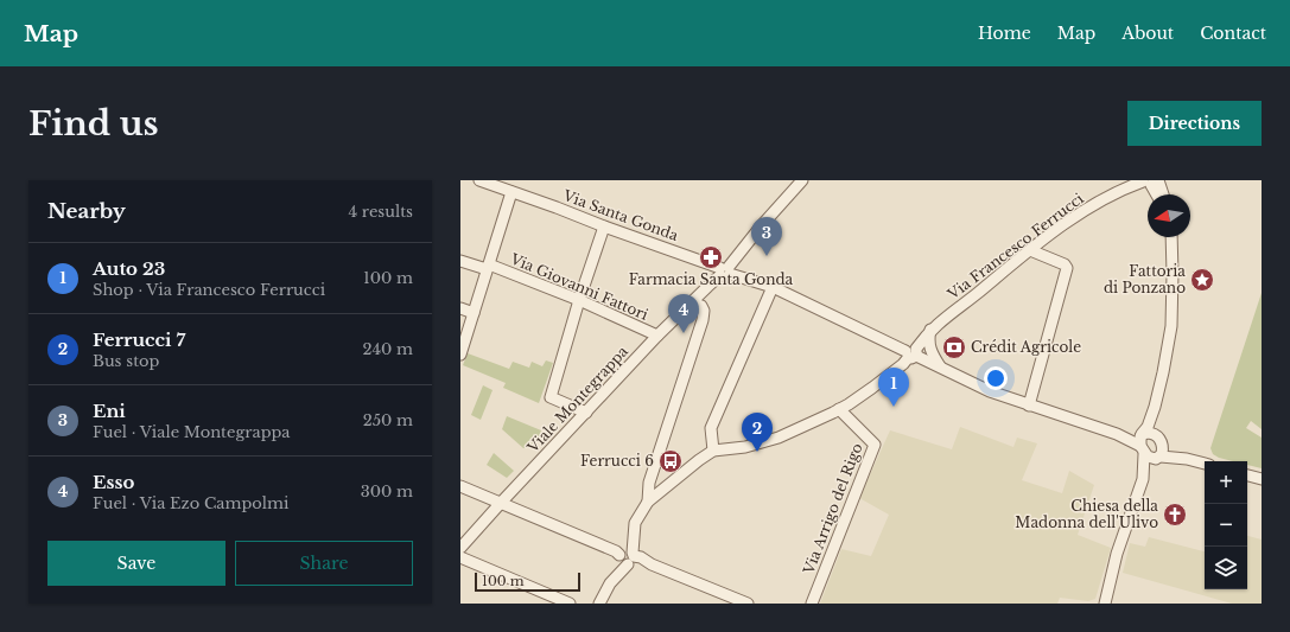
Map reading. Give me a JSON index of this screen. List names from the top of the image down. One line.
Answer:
{"streets":{"street":["Via Santa Gonda","Via Francesco Ferrucci","Via Giovanni Fattori","Viale Montegrappa","Via Arrigo del Rigo"]},"crossings":[["Via Santa Gonda","Via Francesco Ferrucci"],["Via Santa Gonda","Viale Montegrappa"],["Via Francesco Ferrucci","Via Arrigo del Rigo"],["Via Giovanni Fattori","Viale Montegrappa"]],"places":{"pharmacy":["Farmacia Santa Gonda"],"place":["Fattoria di Ponzano"],"bank":["Crédit Agricole"],"bus stop":["Ferrucci 6"],"church":["Chiesa della Madonna dell'Ulivo"]},"scale_bar":"100 m","north":"left","page":{"header":"Map","nav":["Home","Map","About","Contact"],"buttons":["Directions",["Save","Share"]],"title":"Find us","heading":["Nearby","4 results"],"pins":["3","4","1","2"],"list":[{"mark":"1","name":"Auto 23","note":"Shop · Via Francesco Ferrucci","value":"100 m"},{"mark":"2","name":"Ferrucci 7","note":"Bus stop","value":"240 m"},{"mark":"3","name":"Eni","note":"Fuel · Viale Montegrappa","value":"250 m"},{"mark":"4","name":"Esso","note":"Fuel · Via Ezo Campolmi","value":"300 m"}],"map_buttons":["+","−"],"scale":"100 m"}}
